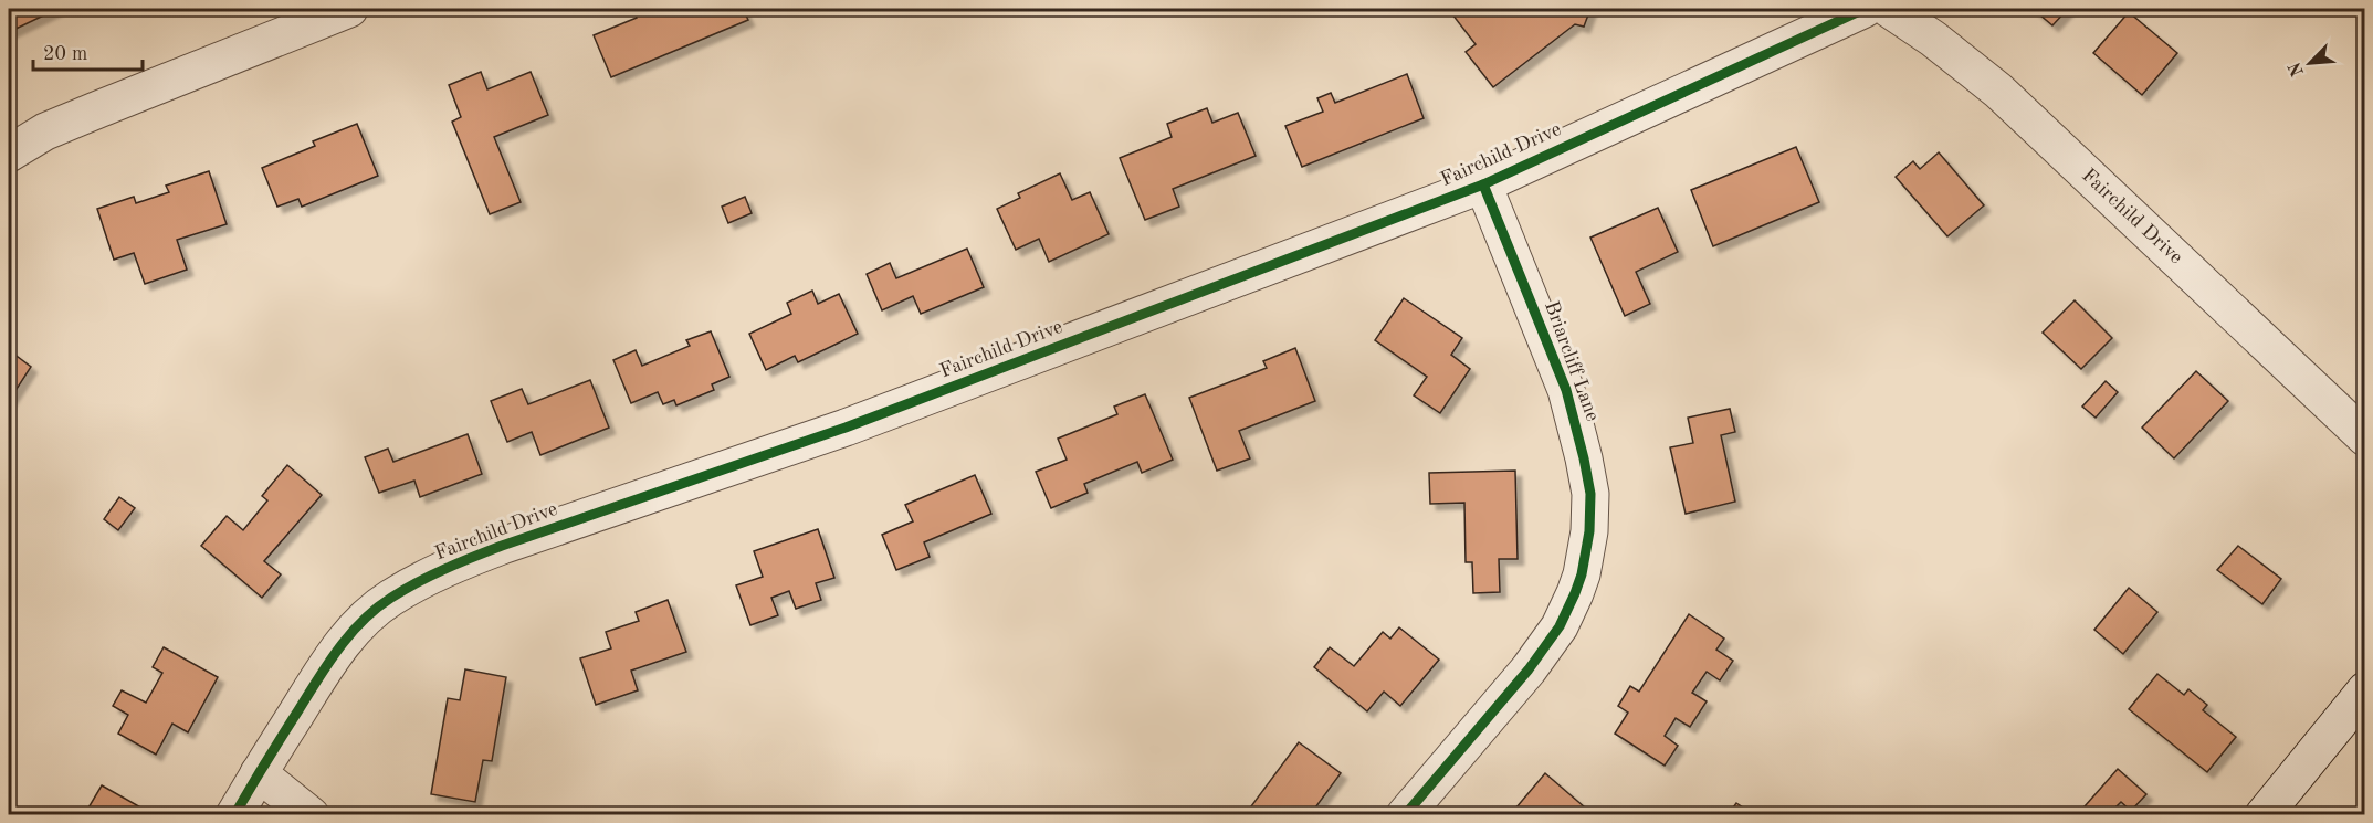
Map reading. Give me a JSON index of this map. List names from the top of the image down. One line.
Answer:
{"streets":{"street":["Fairchild Drive","Briarcliff Lane"]},"crossings":[["Fairchild Drive","Briarcliff Lane"]],"scale_bar":"20 m","north":"bottom left"}
